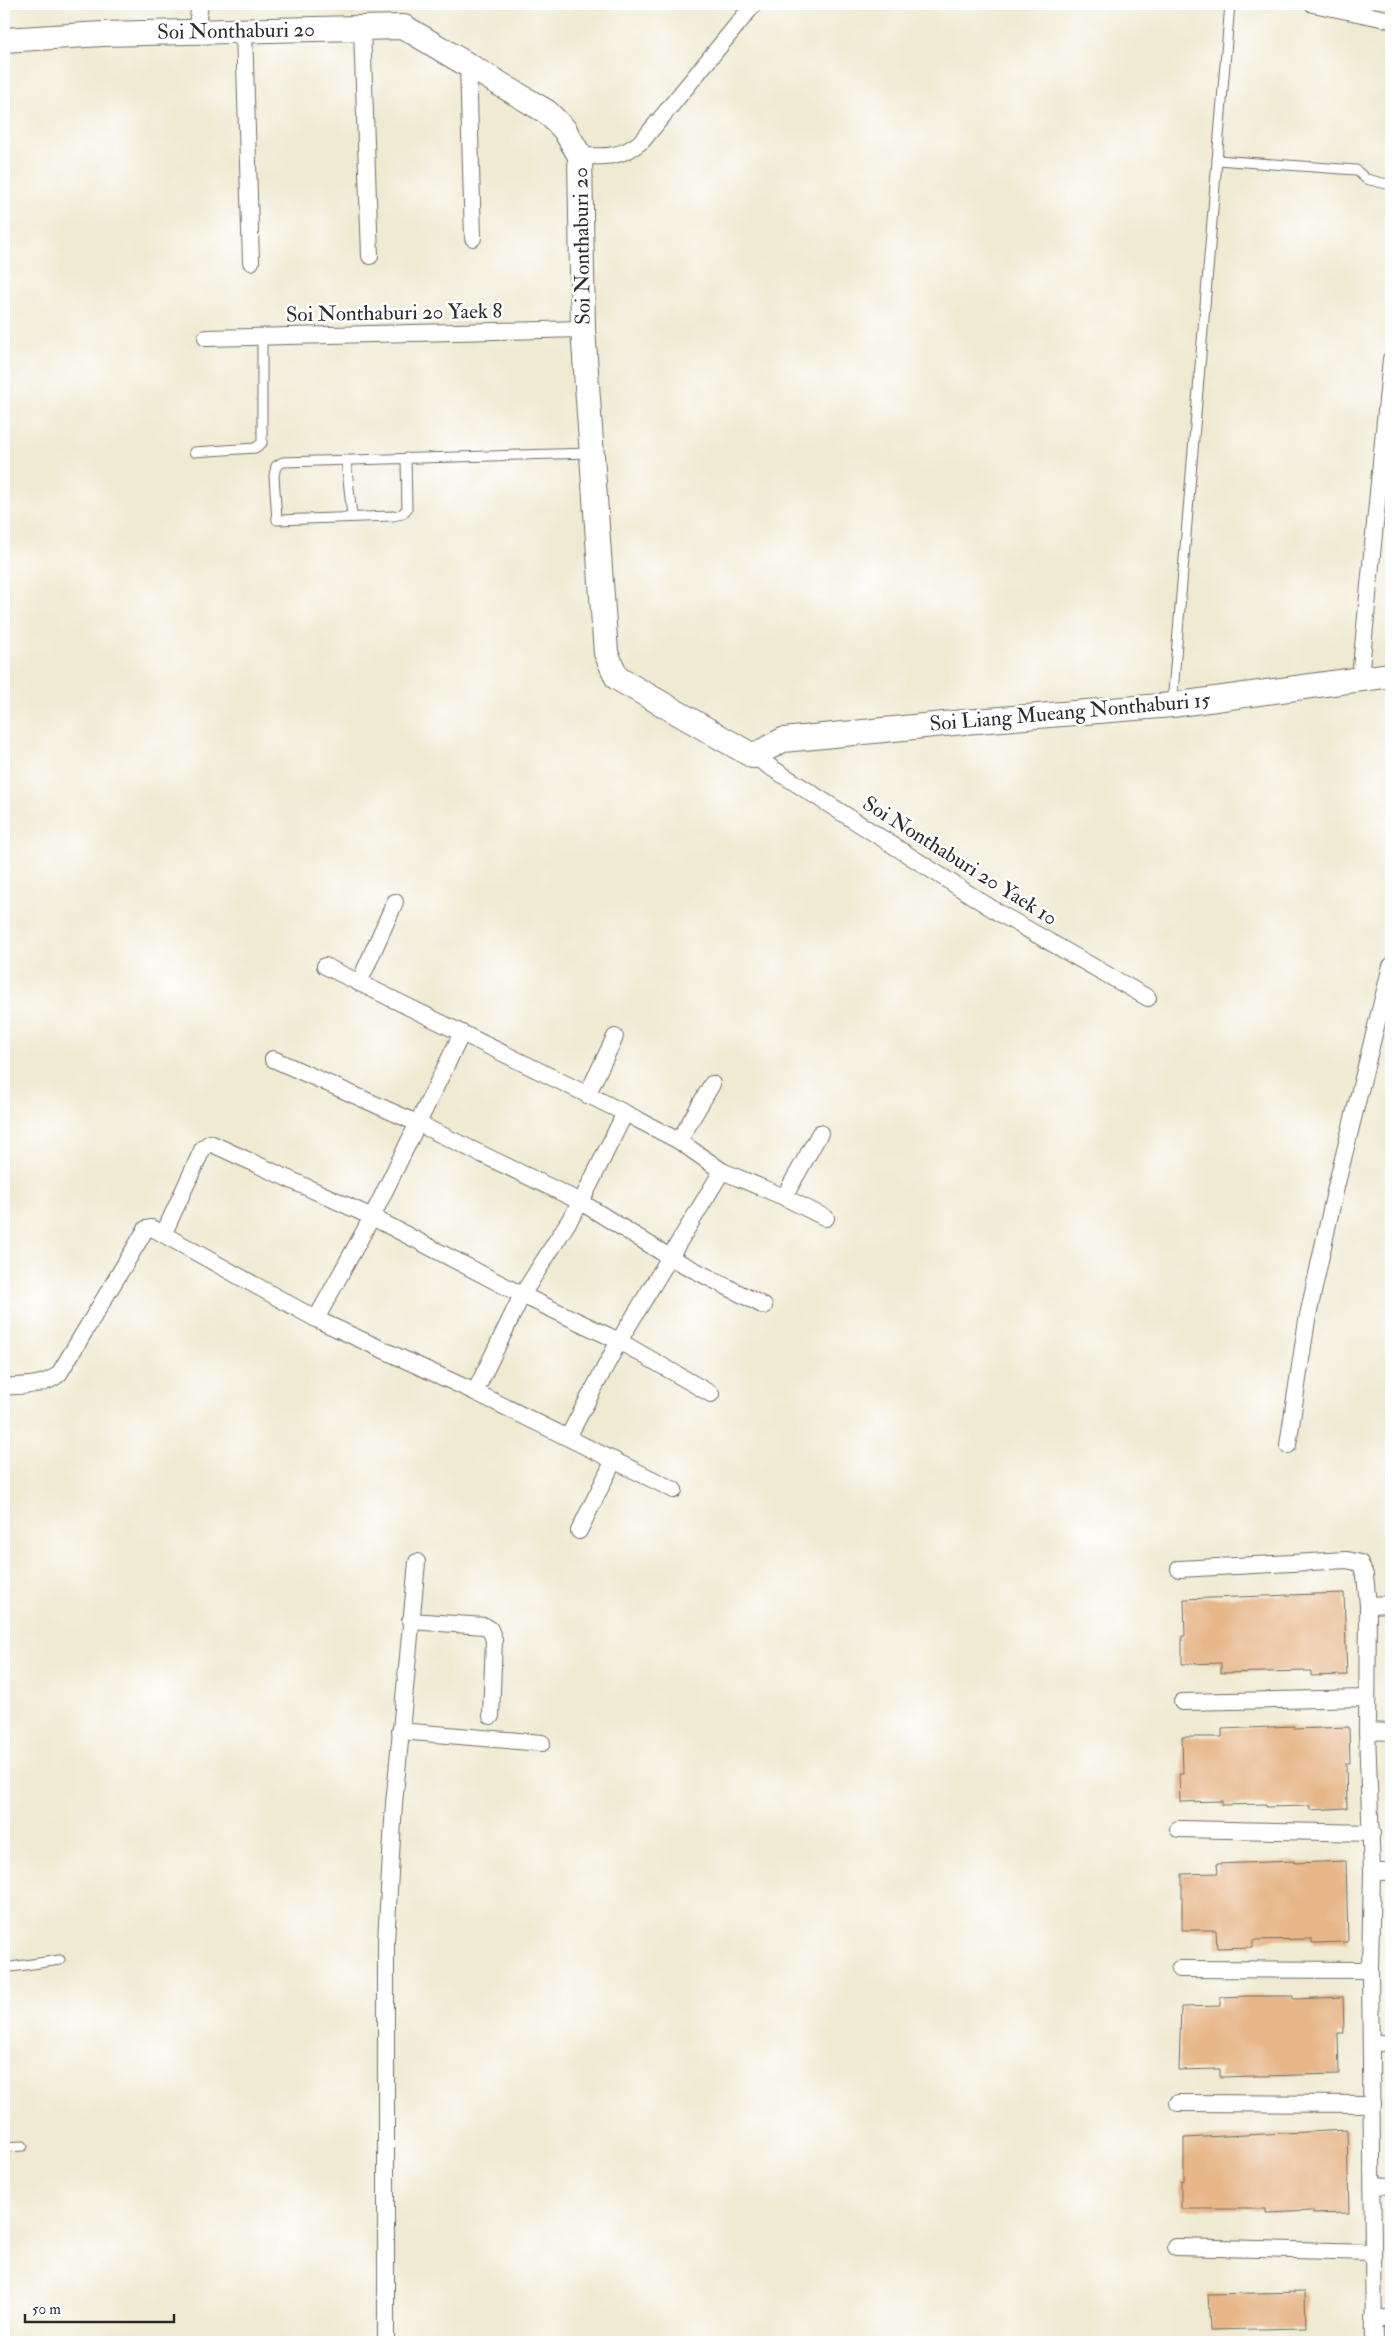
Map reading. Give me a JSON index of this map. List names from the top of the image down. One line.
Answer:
{"streets":{"street":["Soi Nonthaburi 20","Soi Nonthaburi 20 Yaek 8","Soi Liang Mueang Nonthaburi 15","Soi Nonthaburi 20 Yaek 10"]},"crossings":[["Soi Nonthaburi 20","Soi Nonthaburi 20 Yaek 8"],["Soi Nonthaburi 20","Soi Liang Mueang Nonthaburi 15"],["Soi Nonthaburi 20","Soi Nonthaburi 20 Yaek 10"],["Soi Liang Mueang Nonthaburi 15","Soi Nonthaburi 20 Yaek 10"]],"scale_bar":"50 m"}
